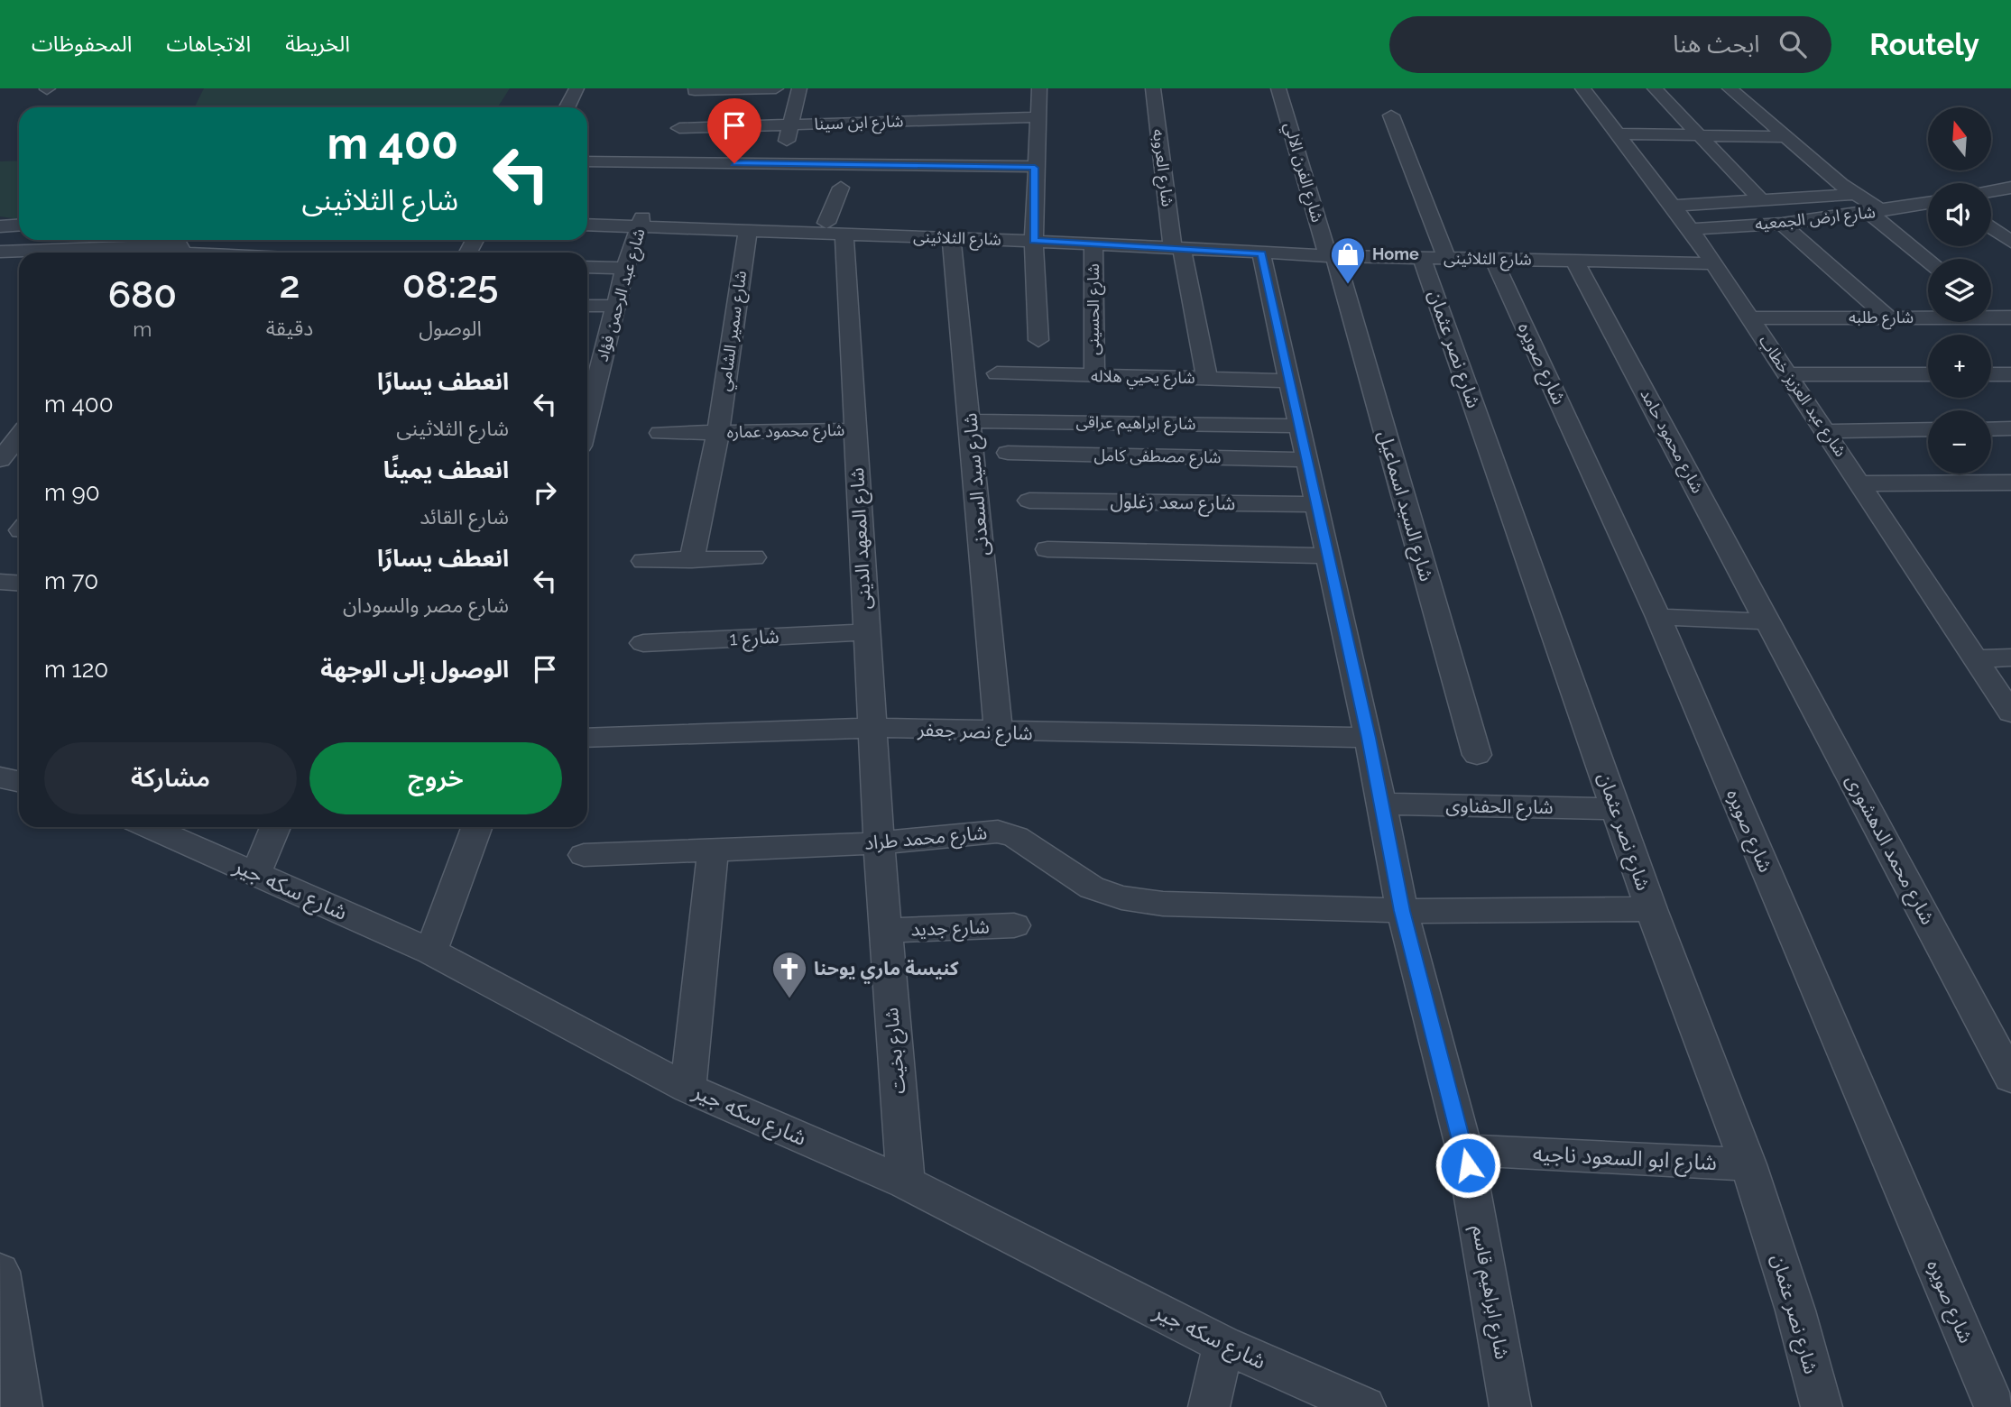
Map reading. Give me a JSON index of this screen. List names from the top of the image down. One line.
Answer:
{"streets":{"street":["شارع ابن سينا","شارع العروبه","شارع الفرن الالي","شارع ارض الجمعيه","شارع الثلاثينى","شارع عبد الرحمن فؤاد","شارع الحسينى","شارع طلبه","شارع سمير الشامي","شارع نصر عثمان","شارع صويره","شارع يحيي هلاله","شارع عبد العزيز خطاب","شارع ابراهيم عراقى","شارع محمود عماره","شارع محمود حامد","شارع مصطفى كامل","شارع سيد السعدنى","شارع سعد زغلول","شارع السيد اسماعيل","شارع المعهد الدينى","شارع 1","شارع نصر جعفر","شارع الحفناوى","شارع محمد طراد","شارع محمد الدهشورى","شارع سكه جير","شارع جديد","شارع بخيت","شارع ابو السعود ناجيه","شارع ابراهيم قاسم"]},"crossings":[["شارع العروبه","شارع الثلاثينى"],["شارع العروبه","شارع يحيي هلاله"],["شارع الفرن الالي","شارع الثلاثينى"],["شارع الفرن الالي","شارع السيد اسماعيل"],["شارع ارض الجمعيه","شارع عبد العزيز خطاب"],["شارع الثلاثينى","شارع عبد الرحمن فؤاد"],["شارع الثلاثينى","شارع الحسينى"],["شارع الثلاثينى","شارع سمير الشامي"],["شارع الثلاثينى","شارع نصر عثمان"],["شارع الثلاثينى","شارع صويره"],["شارع الثلاثينى","شارع عبد العزيز خطاب"],["شارع الثلاثينى","شارع محمود حامد"],["شارع الثلاثينى","شارع سيد السعدنى"],["شارع الثلاثينى","شارع السيد اسماعيل"],["شارع الثلاثينى","شارع المعهد الدينى"],["شارع الثلاثينى","شارع ابراهيم قاسم"],["شارع الحسينى","شارع يحيي هلاله"],["شارع طلبه","شارع عبد العزيز خطاب"],["شارع سمير الشامي","شارع محمود عماره"],["شارع نصر عثمان","شارع الحفناوى"],["شارع نصر عثمان","شارع محمد طراد"],["شارع نصر عثمان","شارع ابو السعود ناجيه"],["شارع يحيي هلاله","شارع ابراهيم قاسم"],["شارع ابراهيم عراقى","شارع سيد السعدنى"],["شارع ابراهيم عراقى","شارع ابراهيم قاسم"],["شارع محمود عماره","شارع المعهد الدينى"],["شارع محمود حامد","شارع محمد الدهشورى"],["شارع مصطفى كامل","شارع ابراهيم قاسم"],["شارع سيد السعدنى","شارع نصر جعفر"],["شارع سعد زغلول","شارع ابراهيم قاسم"],["شارع المعهد الدينى","شارع 1"],["شارع المعهد الدينى","شارع نصر جعفر"],["شارع المعهد الدينى","شارع محمد طراد"],["شارع المعهد الدينى","شارع بخيت"],["شارع نصر جعفر","شارع ابراهيم قاسم"],["شارع الحفناوى","شارع ابراهيم قاسم"],["شارع محمد طراد","شارع بخيت"],["شارع محمد طراد","شارع ابراهيم قاسم"],["شارع سكه جير","شارع بخيت"],["شارع جديد","شارع بخيت"],["شارع ابو السعود ناجيه","شارع ابراهيم قاسم"]],"places":{"shop":["Home"],"church":["كنيسة ماري يوحنا"]},"north":"top","page":{"header":"Routely","search":"ابحث هنا","nav":["الخريطة","الاتجاهات","المحفوظات"],"map_buttons":["+","−"],"turn":["400 m","شارع الثلاثينى"],"eta":["08:25","الوصول","2","دقيقة","680","m"],"list":[{"name":"انعطف يسارًا","note":"شارع الثلاثينى","value":"400 m"},{"name":"انعطف يمينًا","note":"شارع القائد","value":"90 m"},{"name":"انعطف يسارًا","note":"شارع مصر والسودان","value":"70 m"},{"name":"الوصول إلى الوجهة","value":"120 m"}],"buttons":["خروج","مشاركة"]}}
